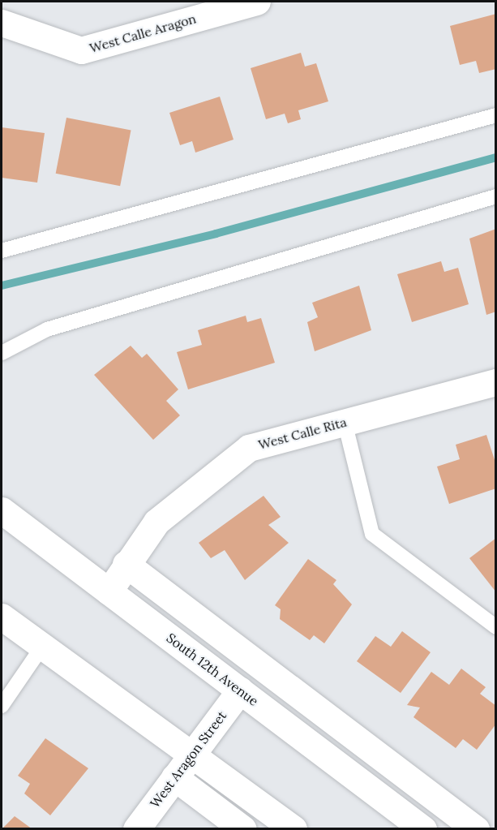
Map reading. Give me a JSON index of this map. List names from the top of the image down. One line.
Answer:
{"streets":{"street":["West Calle Aragon","West Calle Rita","South 12th Avenue","West Aragon Street"]},"crossings":[["West Calle Rita","South 12th Avenue"],["South 12th Avenue","West Aragon Street"]]}
